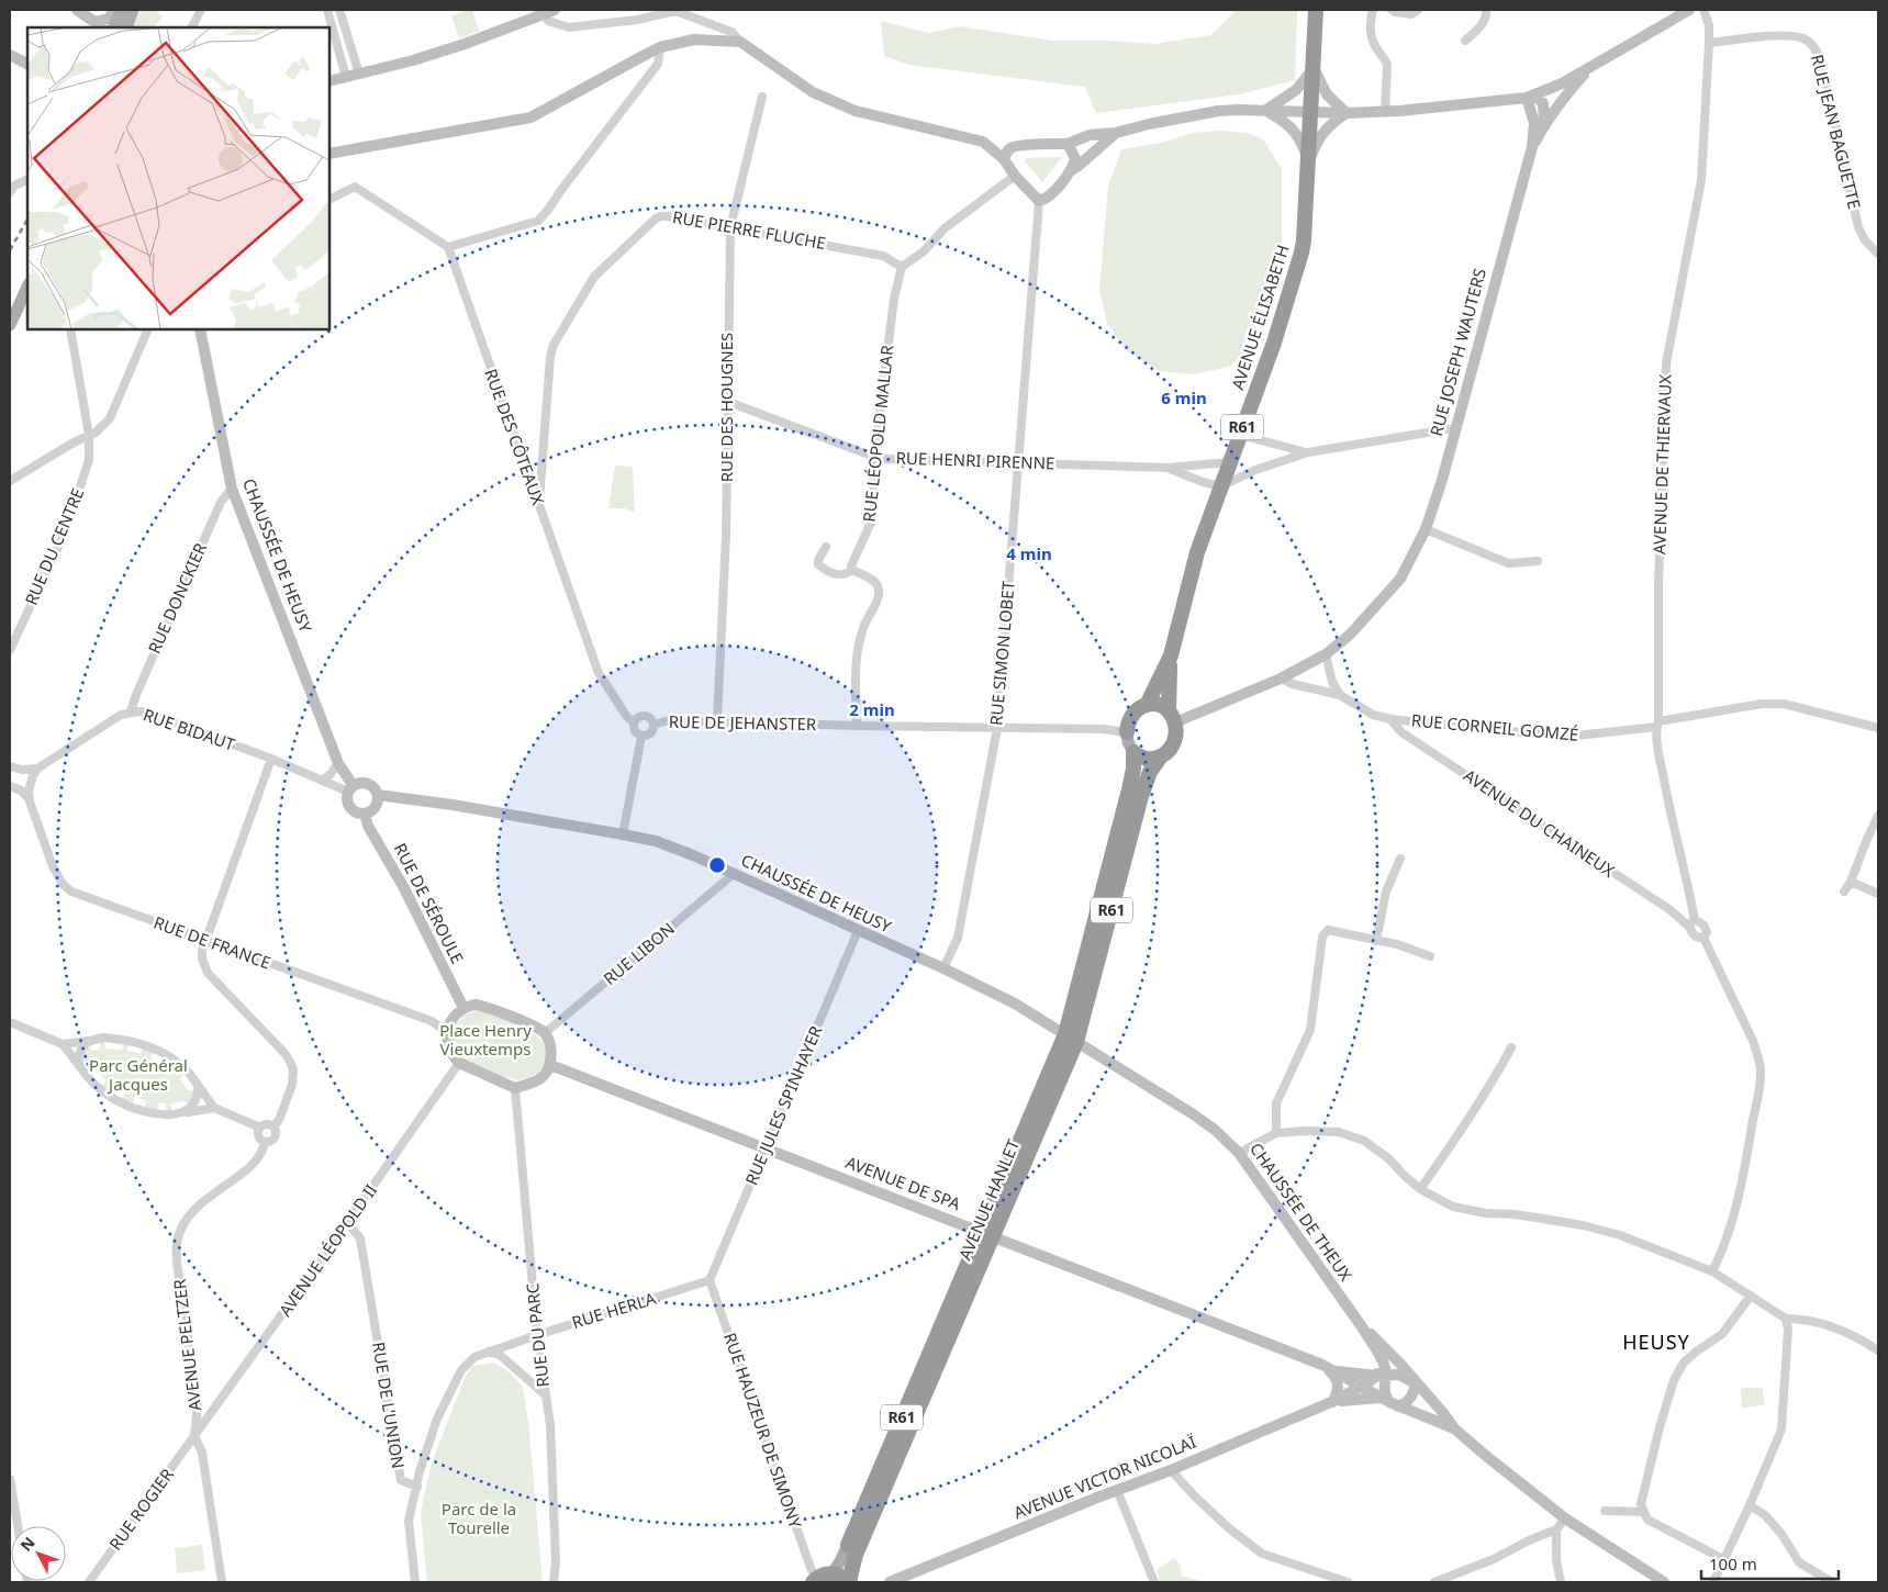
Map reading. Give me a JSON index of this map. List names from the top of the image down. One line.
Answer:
{"streets":{"highway":["AVENUE ÉLISABETH","R61","AVENUE HANLET"],"street":["RUE JEAN BAGUETTE","RUE PIERRE FLUCHE","RUE JOSEPH WAUTERS","RUE DES HOUGNES","RUE LÉOPOLD MALLAR","RUE DES CÔTEAUX","RUE HENRI PIRENNE","AVENUE DE THIERVAUX","RUE DU CENTRE","CHAUSSÉE DE HEUSY","RUE DONCKIER","RUE SIMON LOBET","RUE DE JEHANSTER","RUE CORNEIL GOMZÉ","RUE BIDAUT","AVENUE DU CHAINEUX","RUE DE SÉROULE","RUE DE FRANCE","RUE LIBON","RUE JULES SPINHAYER","AVENUE DE SPA","CHAUSSÉE DE THEUX","AVENUE LÉOPOLD II","RUE HERLA","RUE DU PARC","AVENUE PELTZER","RUE DE L'UNION","RUE HAUZEUR DE SIMONY","AVENUE VICTOR NICOLAÏ","RUE ROGIER"]},"crossings":[["RUE JEAN BAGUETTE","AVENUE DE THIERVAUX"],["RUE PIERRE FLUCHE","RUE DES HOUGNES"],["RUE PIERRE FLUCHE","RUE LÉOPOLD MALLAR"],["RUE PIERRE FLUCHE","RUE DES CÔTEAUX"],["AVENUE ÉLISABETH","RUE JOSEPH WAUTERS"],["AVENUE ÉLISABETH","R61"],["AVENUE ÉLISABETH","RUE HENRI PIRENNE"],["AVENUE ÉLISABETH","RUE DE JEHANSTER"],["AVENUE ÉLISABETH","AVENUE HANLET"],["RUE JOSEPH WAUTERS","R61"],["RUE JOSEPH WAUTERS","RUE DE JEHANSTER"],["RUE JOSEPH WAUTERS","RUE CORNEIL GOMZÉ"],["RUE JOSEPH WAUTERS","AVENUE HANLET"],["RUE DES HOUGNES","RUE HENRI PIRENNE"],["RUE DES HOUGNES","RUE DE JEHANSTER"],["R61","CHAUSSÉE DE HEUSY"],["R61","RUE DE JEHANSTER"],["R61","AVENUE HANLET"],["R61","CHAUSSÉE DE THEUX"],["RUE LÉOPOLD MALLAR","RUE HENRI PIRENNE"],["RUE DES CÔTEAUX","RUE DE JEHANSTER"],["RUE HENRI PIRENNE","RUE SIMON LOBET"],["AVENUE DE THIERVAUX","RUE CORNEIL GOMZÉ"],["AVENUE DE THIERVAUX","AVENUE DU CHAINEUX"],["CHAUSSÉE DE HEUSY","RUE DONCKIER"],["CHAUSSÉE DE HEUSY","RUE SIMON LOBET"],["CHAUSSÉE DE HEUSY","RUE BIDAUT"],["CHAUSSÉE DE HEUSY","RUE DE SÉROULE"],["CHAUSSÉE DE HEUSY","RUE LIBON"],["CHAUSSÉE DE HEUSY","RUE JULES SPINHAYER"],["CHAUSSÉE DE HEUSY","AVENUE HANLET"],["CHAUSSÉE DE HEUSY","CHAUSSÉE DE THEUX"],["RUE DONCKIER","RUE BIDAUT"],["RUE SIMON LOBET","RUE DE JEHANSTER"],["RUE DE JEHANSTER","AVENUE HANLET"],["RUE CORNEIL GOMZÉ","AVENUE DU CHAINEUX"],["RUE BIDAUT","RUE DE SÉROULE"],["RUE DE SÉROULE","RUE DE FRANCE"],["RUE DE SÉROULE","RUE LIBON"],["RUE DE SÉROULE","AVENUE DE SPA"],["RUE DE SÉROULE","AVENUE LÉOPOLD II"],["RUE DE SÉROULE","RUE DU PARC"],["RUE DE FRANCE","RUE LIBON"],["RUE DE FRANCE","AVENUE DE SPA"],["RUE DE FRANCE","AVENUE LÉOPOLD II"],["RUE DE FRANCE","RUE DU PARC"],["RUE LIBON","AVENUE DE SPA"],["RUE LIBON","AVENUE LÉOPOLD II"],["RUE LIBON","RUE DU PARC"],["RUE JULES SPINHAYER","AVENUE DE SPA"],["RUE JULES SPINHAYER","RUE HERLA"],["RUE JULES SPINHAYER","RUE HAUZEUR DE SIMONY"],["AVENUE DE SPA","AVENUE HANLET"],["AVENUE DE SPA","CHAUSSÉE DE THEUX"],["AVENUE DE SPA","AVENUE LÉOPOLD II"],["AVENUE DE SPA","RUE DU PARC"],["AVENUE HANLET","CHAUSSÉE DE THEUX"],["AVENUE LÉOPOLD II","RUE DU PARC"],["AVENUE LÉOPOLD II","AVENUE PELTZER"],["AVENUE LÉOPOLD II","RUE DE L'UNION"],["AVENUE LÉOPOLD II","RUE ROGIER"],["RUE HERLA","RUE DU PARC"],["RUE HERLA","RUE DE L'UNION"],["RUE HERLA","RUE HAUZEUR DE SIMONY"],["AVENUE PELTZER","RUE ROGIER"]],"districts":["HEUSY"],"parks":["Place Henry Vieuxtemps","Parc Général Jacques","Parc de la Tourelle"],"scale_bar":"100 m","north":"top left","rings":["6 min","4 min","2 min"]}
